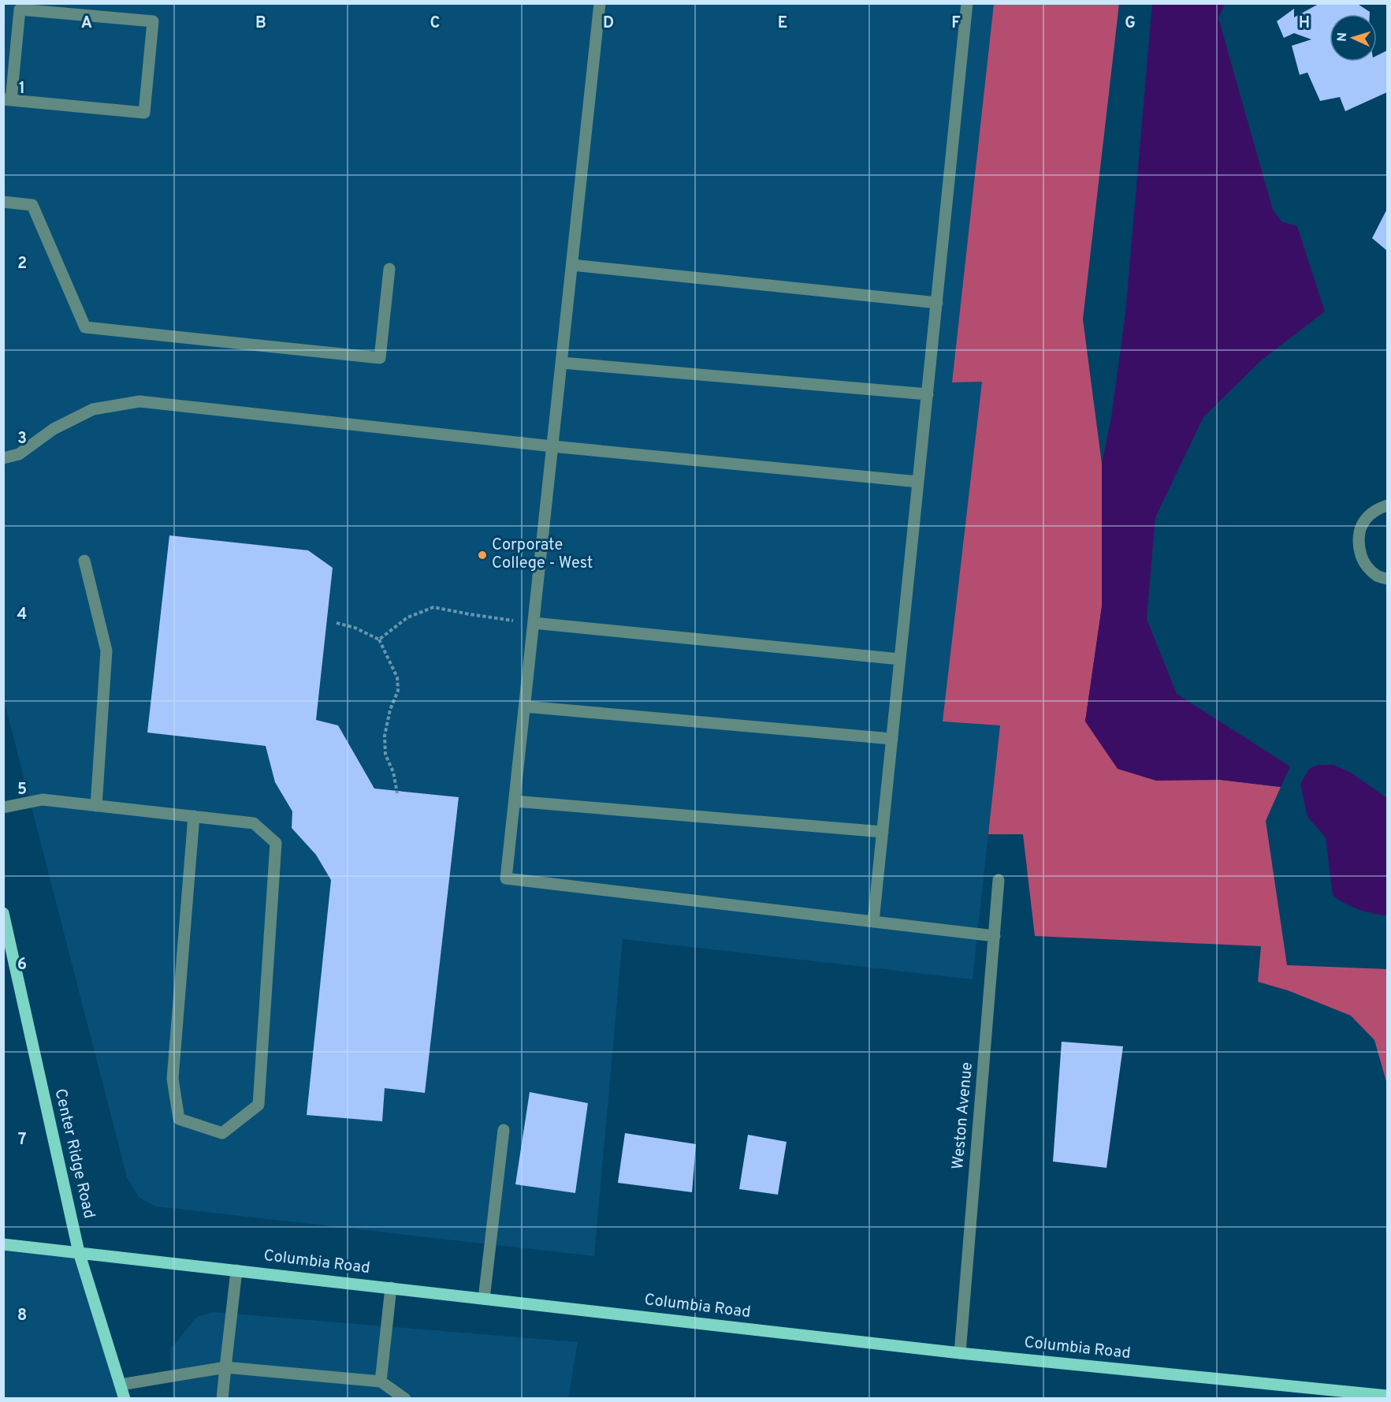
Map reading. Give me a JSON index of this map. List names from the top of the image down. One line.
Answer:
{"streets":{"main road":["Center Ridge Road","Columbia Road"],"street":["Weston Avenue"]},"crossings":[["Weston Avenue","Columbia Road"],["Center Ridge Road","Columbia Road"]],"places":["Corporate College - West"],"north":"left","grid":{"columns":["A","B","C","D","E","F","G","H"],"rows":["1","2","3","4","5","6","7","8"]}}
